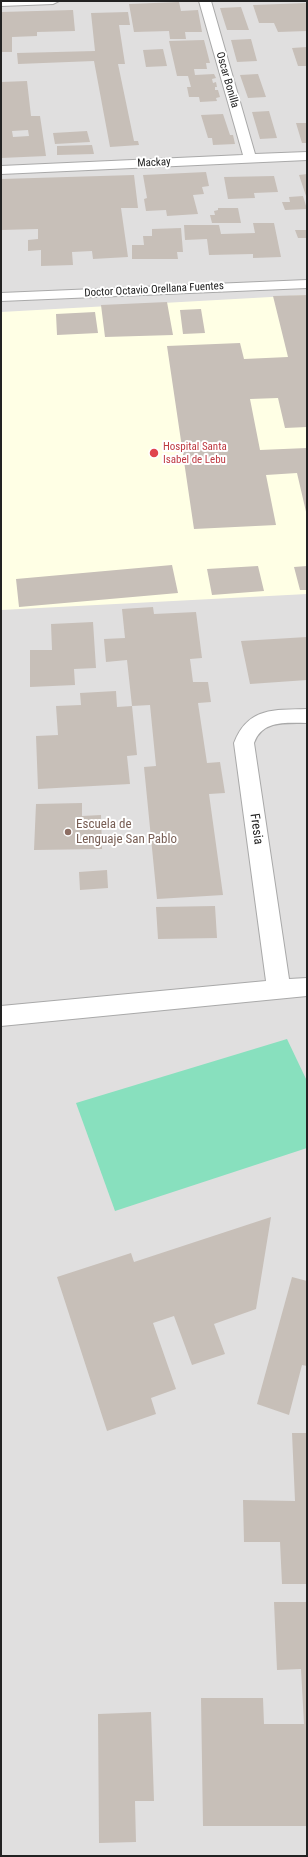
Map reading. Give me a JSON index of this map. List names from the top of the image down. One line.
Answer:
{"streets":{"street":["Oscar Bonilla","Mackay","Doctor Octavio Orellana Fuentes","Fresia"]},"crossings":[["Oscar Bonilla","Mackay"]],"places":["Hospital Santa Isabel de Lebu","Escuela de Lenguaje San Pablo"]}
